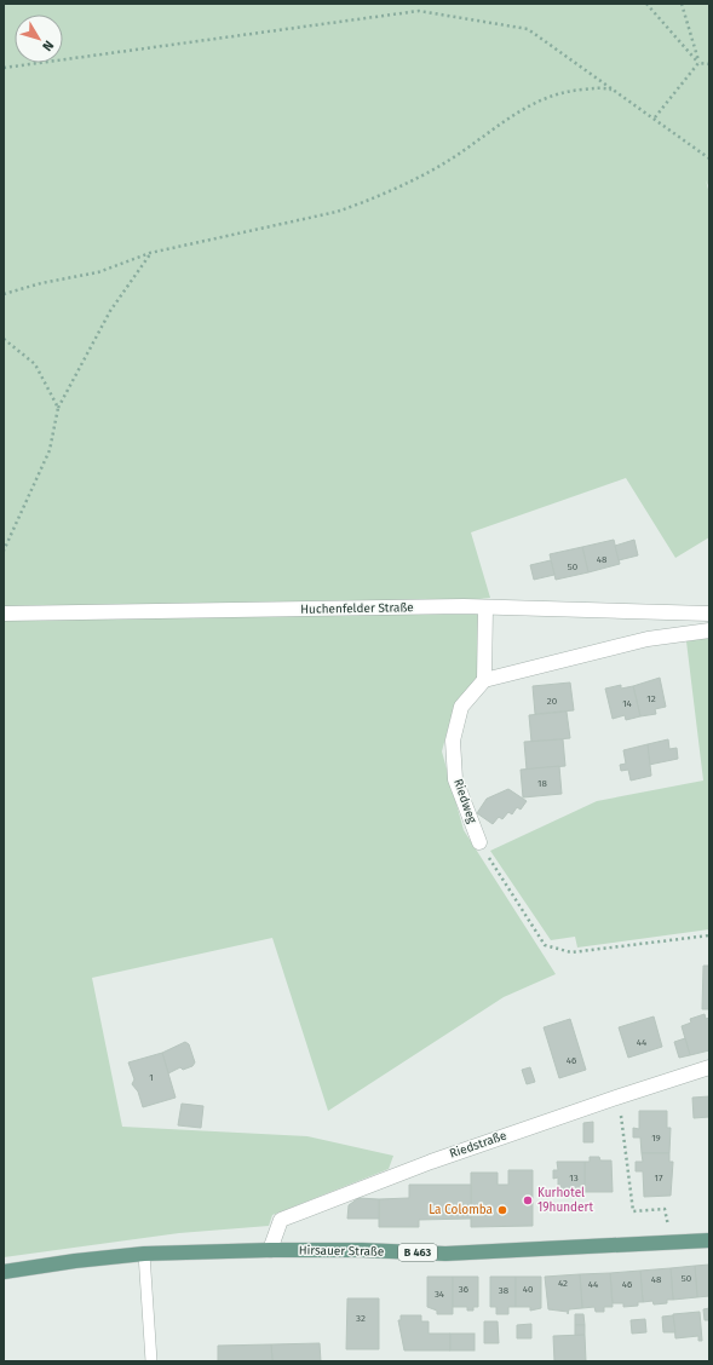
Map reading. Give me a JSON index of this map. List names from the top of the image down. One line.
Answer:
{"streets":{"main road":["Hirsauer Straße","B 463"],"street":["Huchenfelder Straße","Riedweg","Riedstraße"]},"crossings":[["Riedstraße","Hirsauer Straße"]],"places":["Kurhotel 19hundert","La Colomba"],"house_numbers":["48","50","12","20","14","18","44","46","1","19","13","17","50","48","42","44","46","36","40","38","34","32"],"north":"bottom right"}
